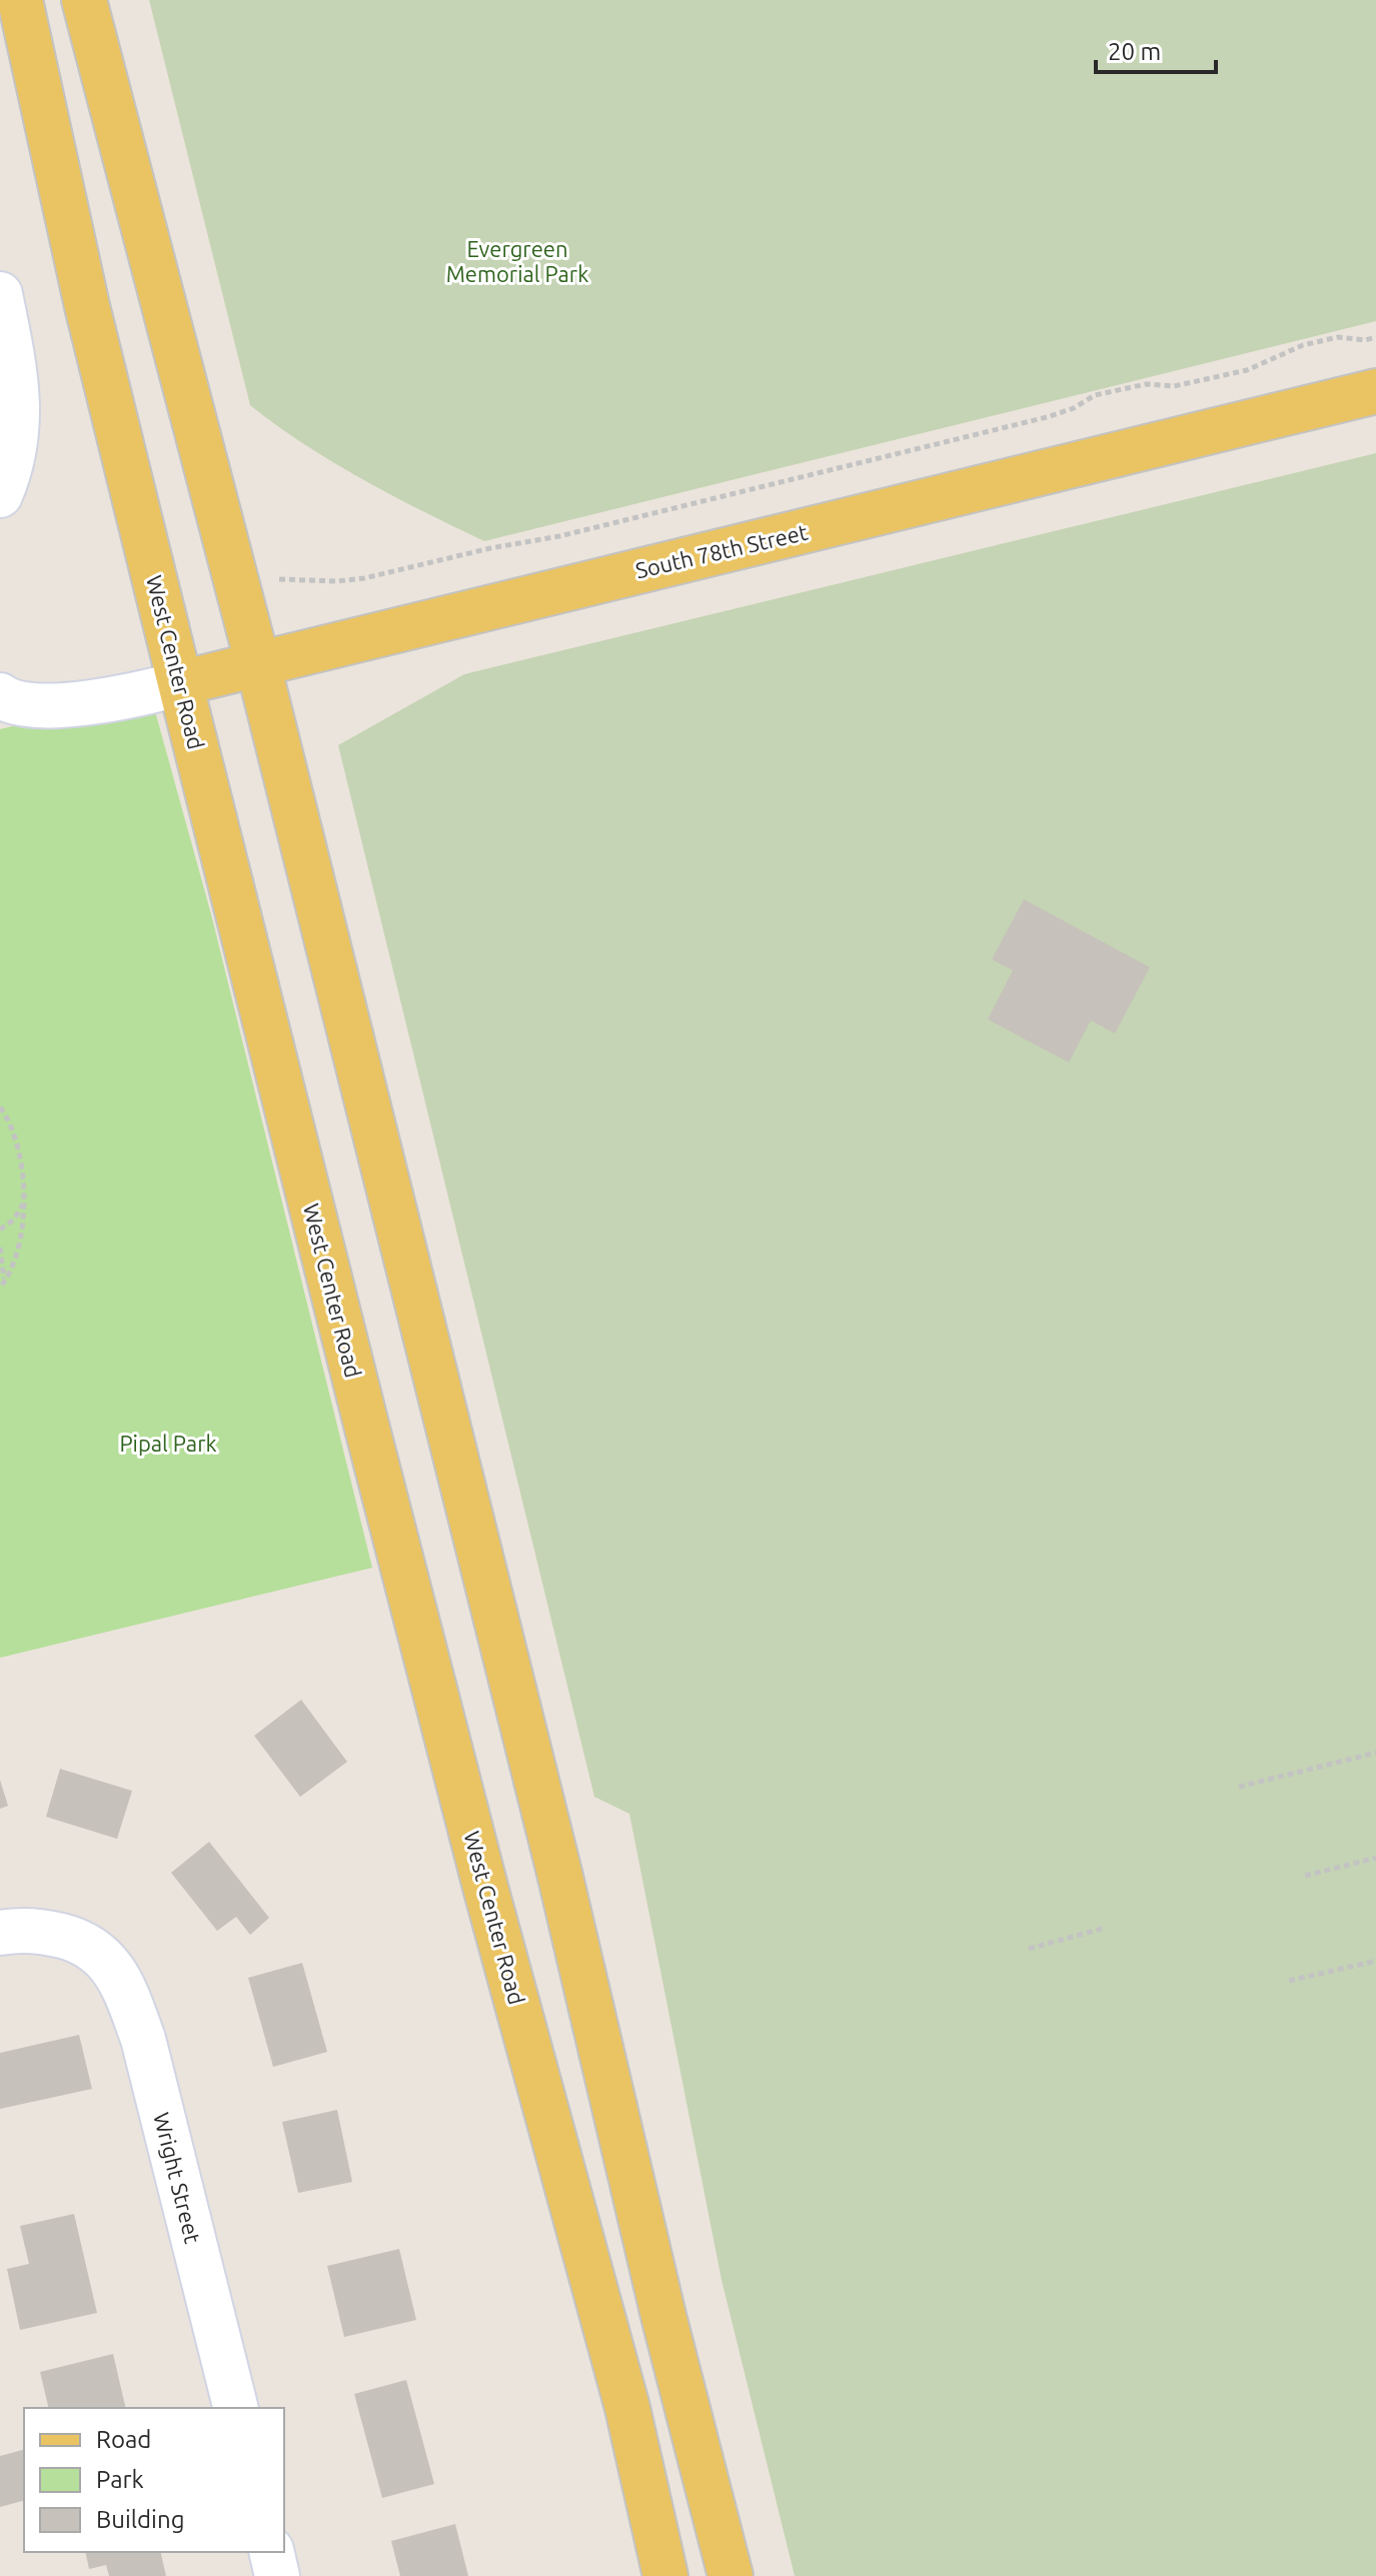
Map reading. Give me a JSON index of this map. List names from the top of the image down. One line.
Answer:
{"streets":{"main road":["South 78th Street","West Center Road"],"street":["Wright Street"]},"crossings":[["South 78th Street","West Center Road"]],"parks":["Evergreen Memorial Park","Pipal Park"],"legend":["Road","Park","Building"],"scale_bar":"20 m"}
